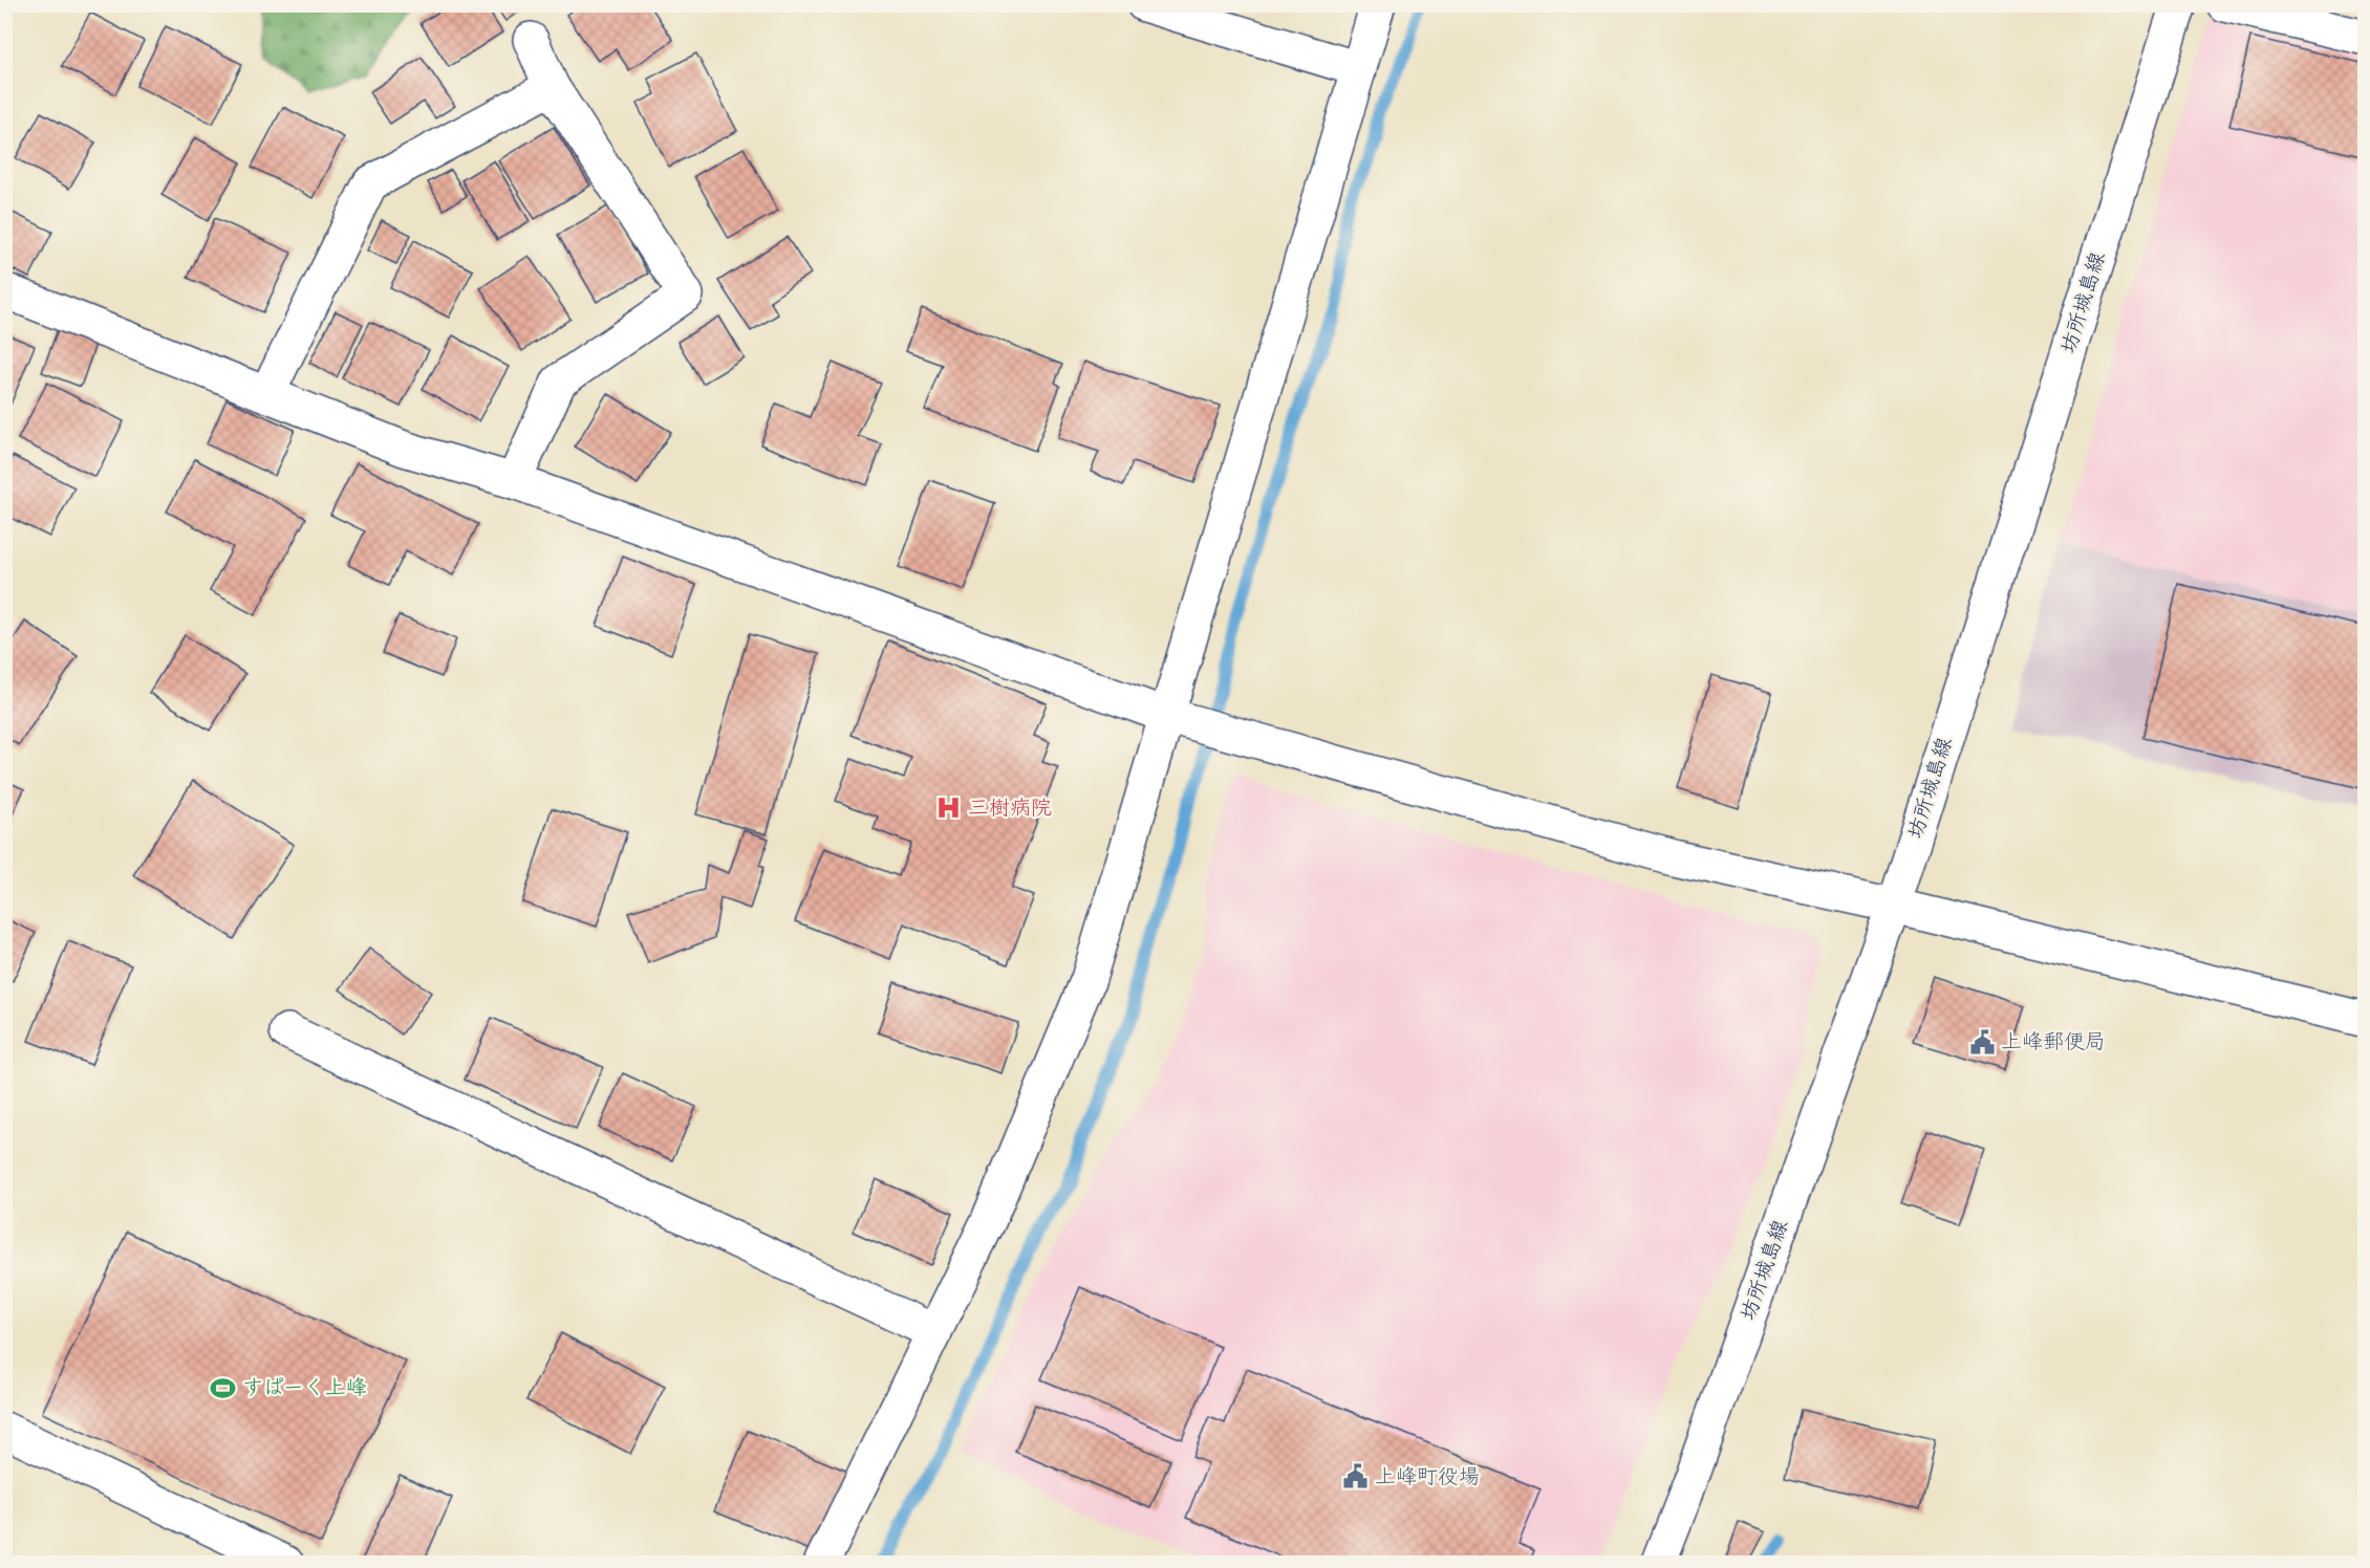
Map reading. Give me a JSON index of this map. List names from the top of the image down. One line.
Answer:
{"streets":{"street":["坊所城島線"]},"places":{"hospital":["三樹病院"],"public building":["上峰郵便局","上峰町役場"],"sports":["すぱーく上峰"]}}
